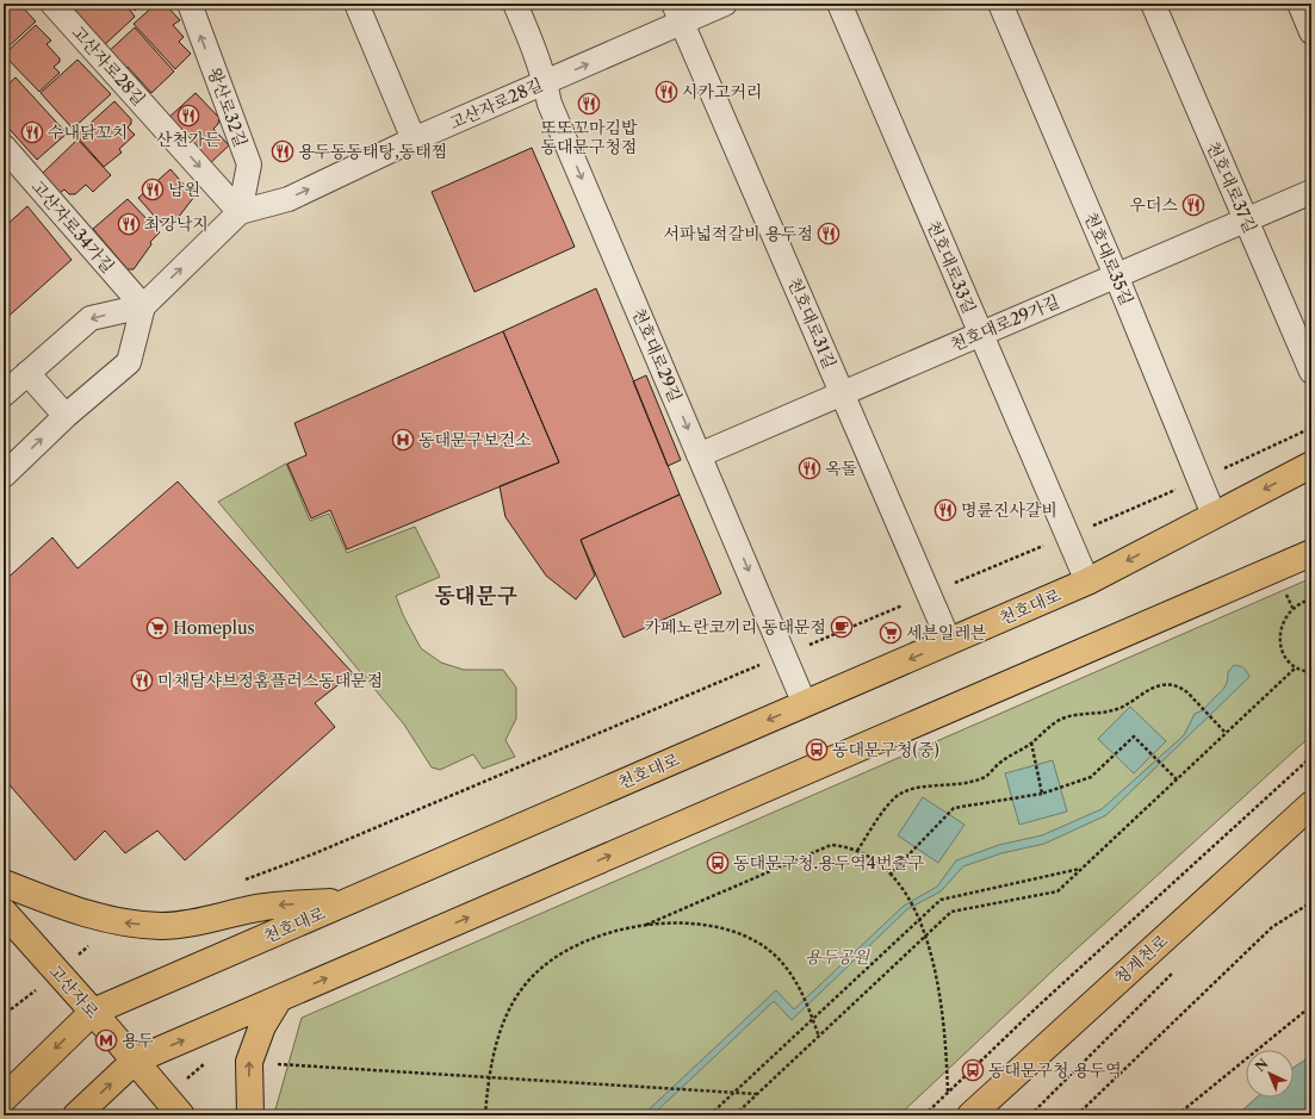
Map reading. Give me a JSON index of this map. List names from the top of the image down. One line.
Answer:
{"streets":{"main road":["천호대로","청계천로","고산자로"],"street":["고산자로28길","왕산로32길","천호대로37길","고산자로34가길","천호대로35길","천호대로33길","천호대로31길","천호대로29가길","천호대로29길"]},"crossings":[["고산자로28길","왕산로32길"],["고산자로28길","고산자로34가길"],["고산자로28길","천호대로31길"],["고산자로28길","천호대로29길"],["천호대로37길","천호대로29가길"],["천호대로35길","천호대로29가길"],["천호대로35길","천호대로"],["천호대로33길","천호대로29가길"],["천호대로33길","천호대로"],["천호대로31길","천호대로29가길"],["천호대로31길","천호대로"],["천호대로29가길","천호대로29길"],["천호대로29길","천호대로"],["천호대로","고산자로"]],"one_way":["천호대로29길"],"districts":["동대문구"],"parks":["용두공원"],"places":{"restaurant":["시카고커리","또또꼬마김밥 동대문구청점","산천가든","수내닭꼬치","용두동동태탕,동태찜","남원","우더스","최강낙지","서파넓적갈비 용두점","옥돌","명륜진사갈비","미채담샤브정홈플러스동대문점"],"hospital":["동대문구보건소"],"cafe":["카페노란코끼리 동대문점"],"supermarket":["Homeplus","세븐일레븐"],"bus stop":["동대문구청(중)","동대문구청.용두역4번출구","동대문구청.용두역"],"metro station":["용두"]},"north":"top left"}
